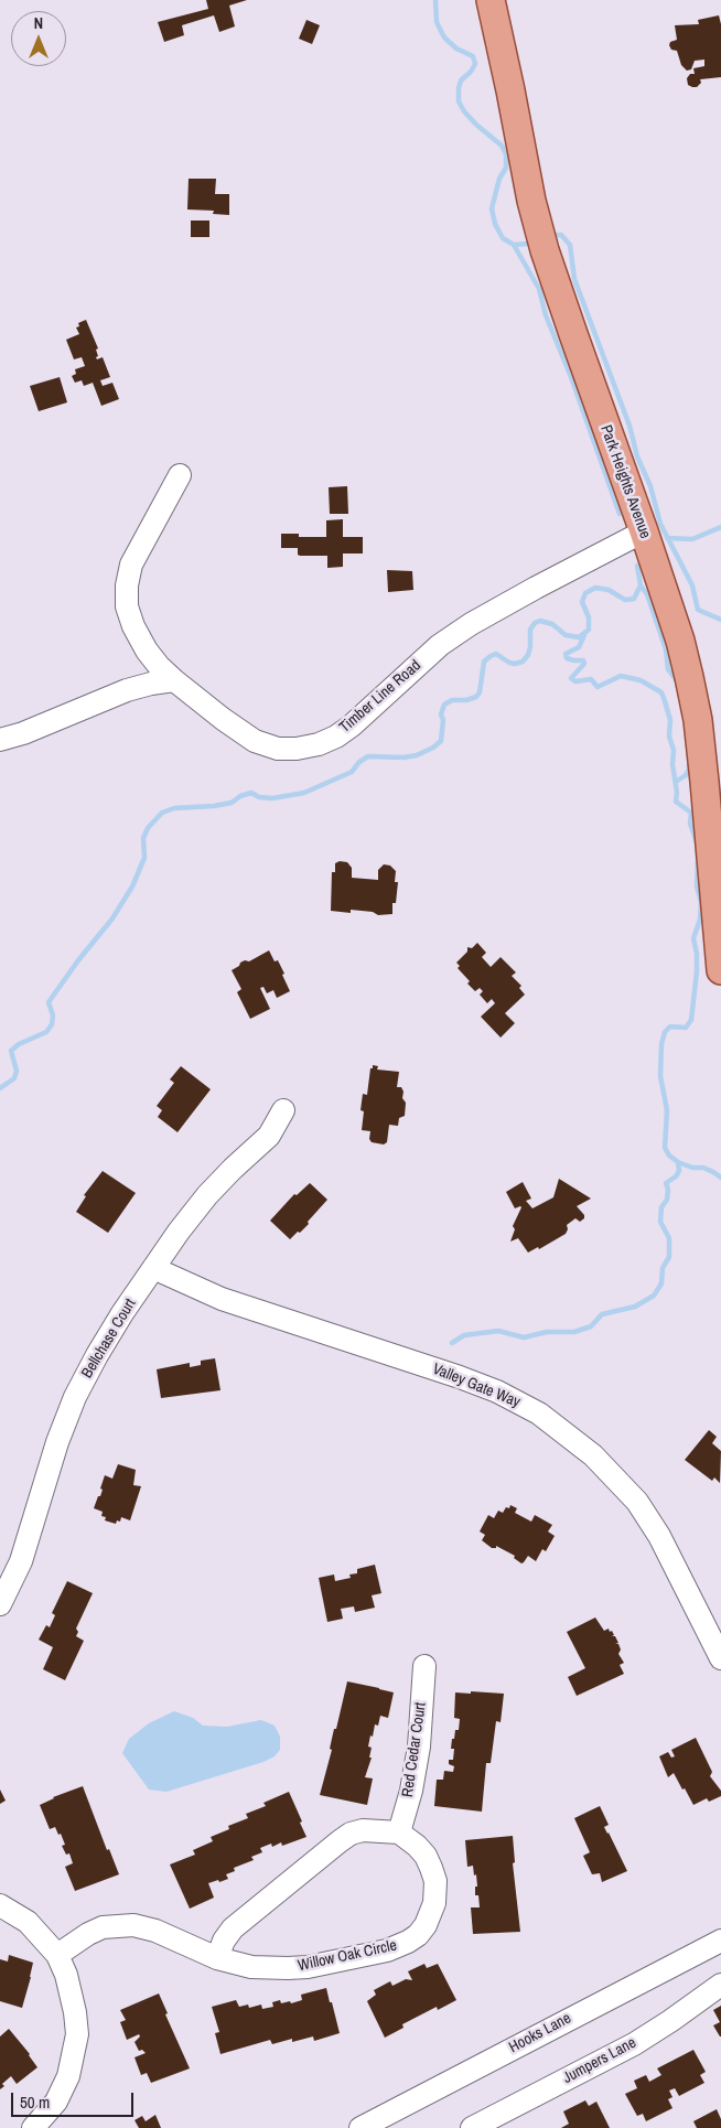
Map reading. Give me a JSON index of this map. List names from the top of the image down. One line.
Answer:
{"streets":{"main road":["Park Heights Avenue"],"street":["Timber Line Road","Bellchase Court","Valley Gate Way","Red Cedar Court","Willow Oak Circle","Hooks Lane","Jumpers Lane"]},"crossings":[["Park Heights Avenue","Timber Line Road"],["Bellchase Court","Valley Gate Way"],["Red Cedar Court","Willow Oak Circle"]],"scale_bar":"50 m","north":"top"}
